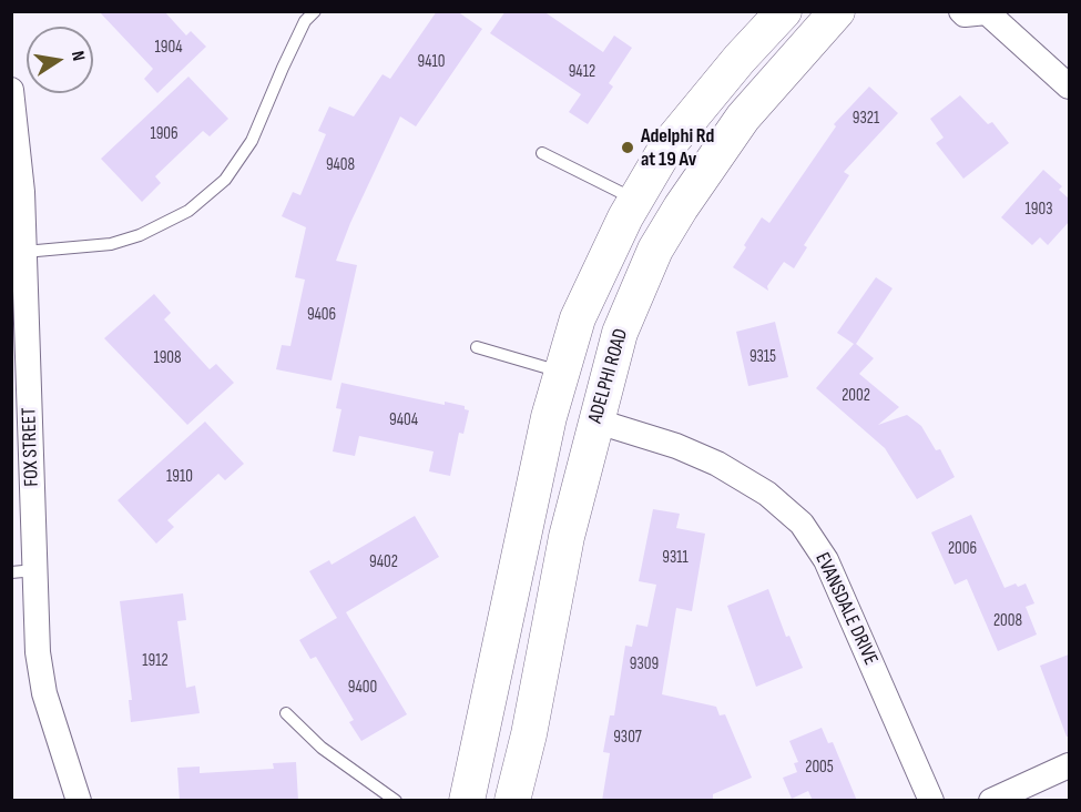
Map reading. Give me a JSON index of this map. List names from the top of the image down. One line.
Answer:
{"streets":{"main road":["ADELPHI ROAD"],"street":["FOX STREET","EVANSDALE DRIVE"]},"crossings":[["ADELPHI ROAD","EVANSDALE DRIVE"]],"places":["Adelphi Rd at 19 Av"],"house_numbers":["1904","9410","9412","9321","1906","9408","1903","9406","9315","1908","2002","9404","1910","2006","9311","9402","2008","1912","9309","9400","9307","2005"],"north":"right"}
